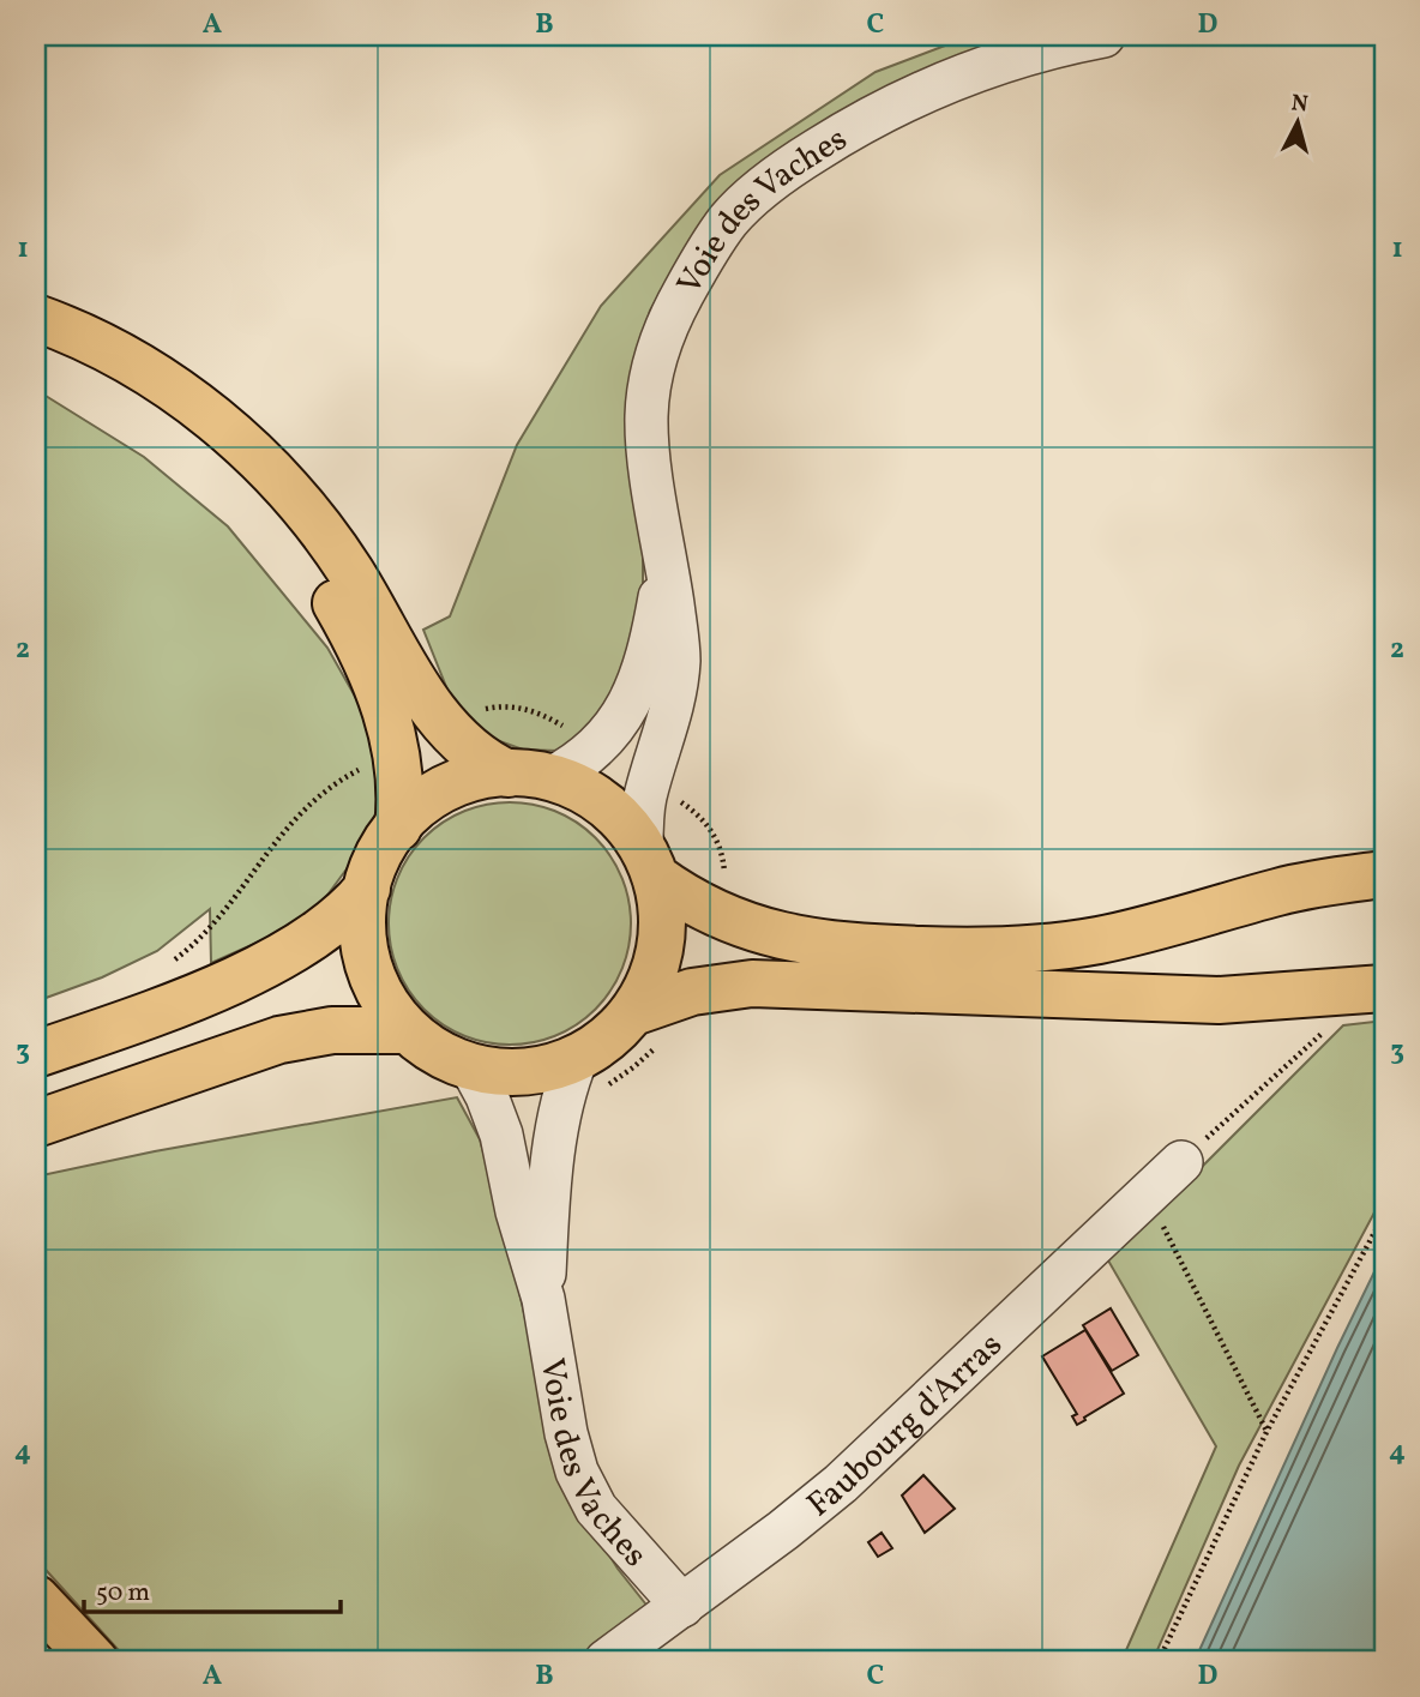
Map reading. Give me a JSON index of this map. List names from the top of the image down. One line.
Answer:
{"streets":{"street":["Voie des Vaches","Faubourg d'Arras"]},"crossings":[["Voie des Vaches","Faubourg d'Arras"]],"scale_bar":"50 m","north":"top","grid":{"columns":["A","B","C","D"],"rows":["1","2","3","4"]}}
